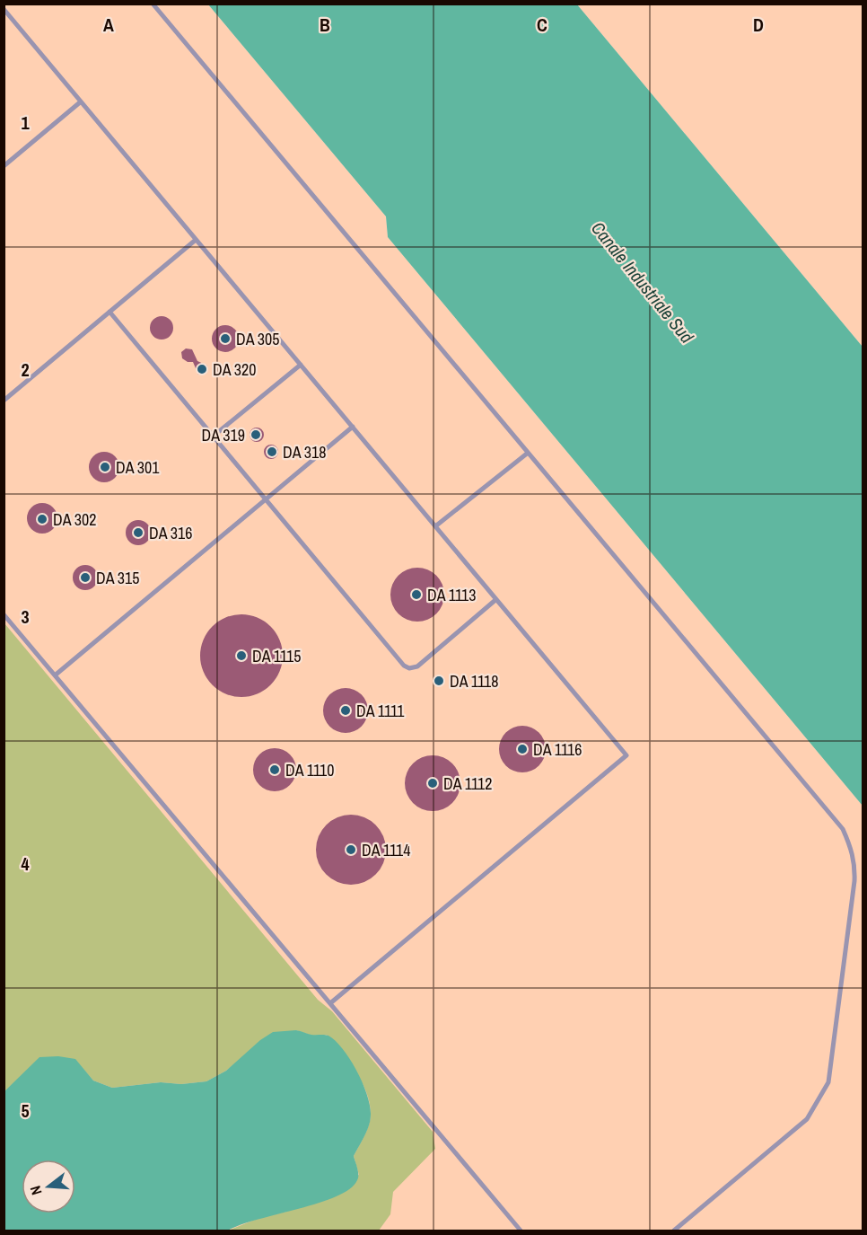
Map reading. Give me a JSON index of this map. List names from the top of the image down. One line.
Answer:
{"water":["Canale Industriale Sud"],"places":["DA 305","DA 320","DA 319","DA 318","DA 301","DA 302","DA 316","DA 315","DA 1113","DA 1115","DA 1118","DA 1111","DA 1116","DA 1110","DA 1112","DA 1114"],"north":"left","grid":{"columns":["A","B","C","D"],"rows":["1","2","3","4","5"]}}
